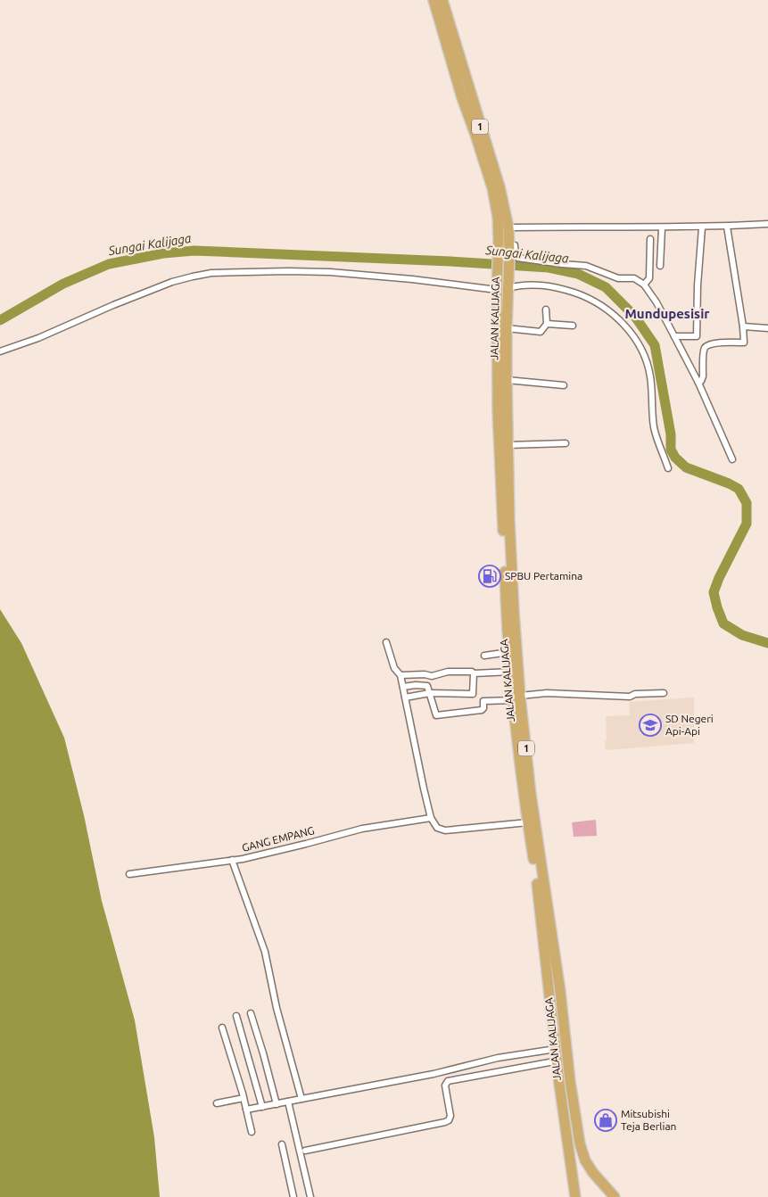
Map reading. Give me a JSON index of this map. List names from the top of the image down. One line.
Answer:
{"streets":{"highway":["1","JALAN KALIJAGA"],"street":["GANG EMPANG"]},"crossings":[["1","JALAN KALIJAGA"]],"districts":["Mundupesisir"],"water":["Sungai Kalijaga"],"places":{"fuel station":["SPBU Pertamina"],"school or university":["SD Negeri Api-Api"],"shop":["Mitsubishi Teja Berlian"]}}
